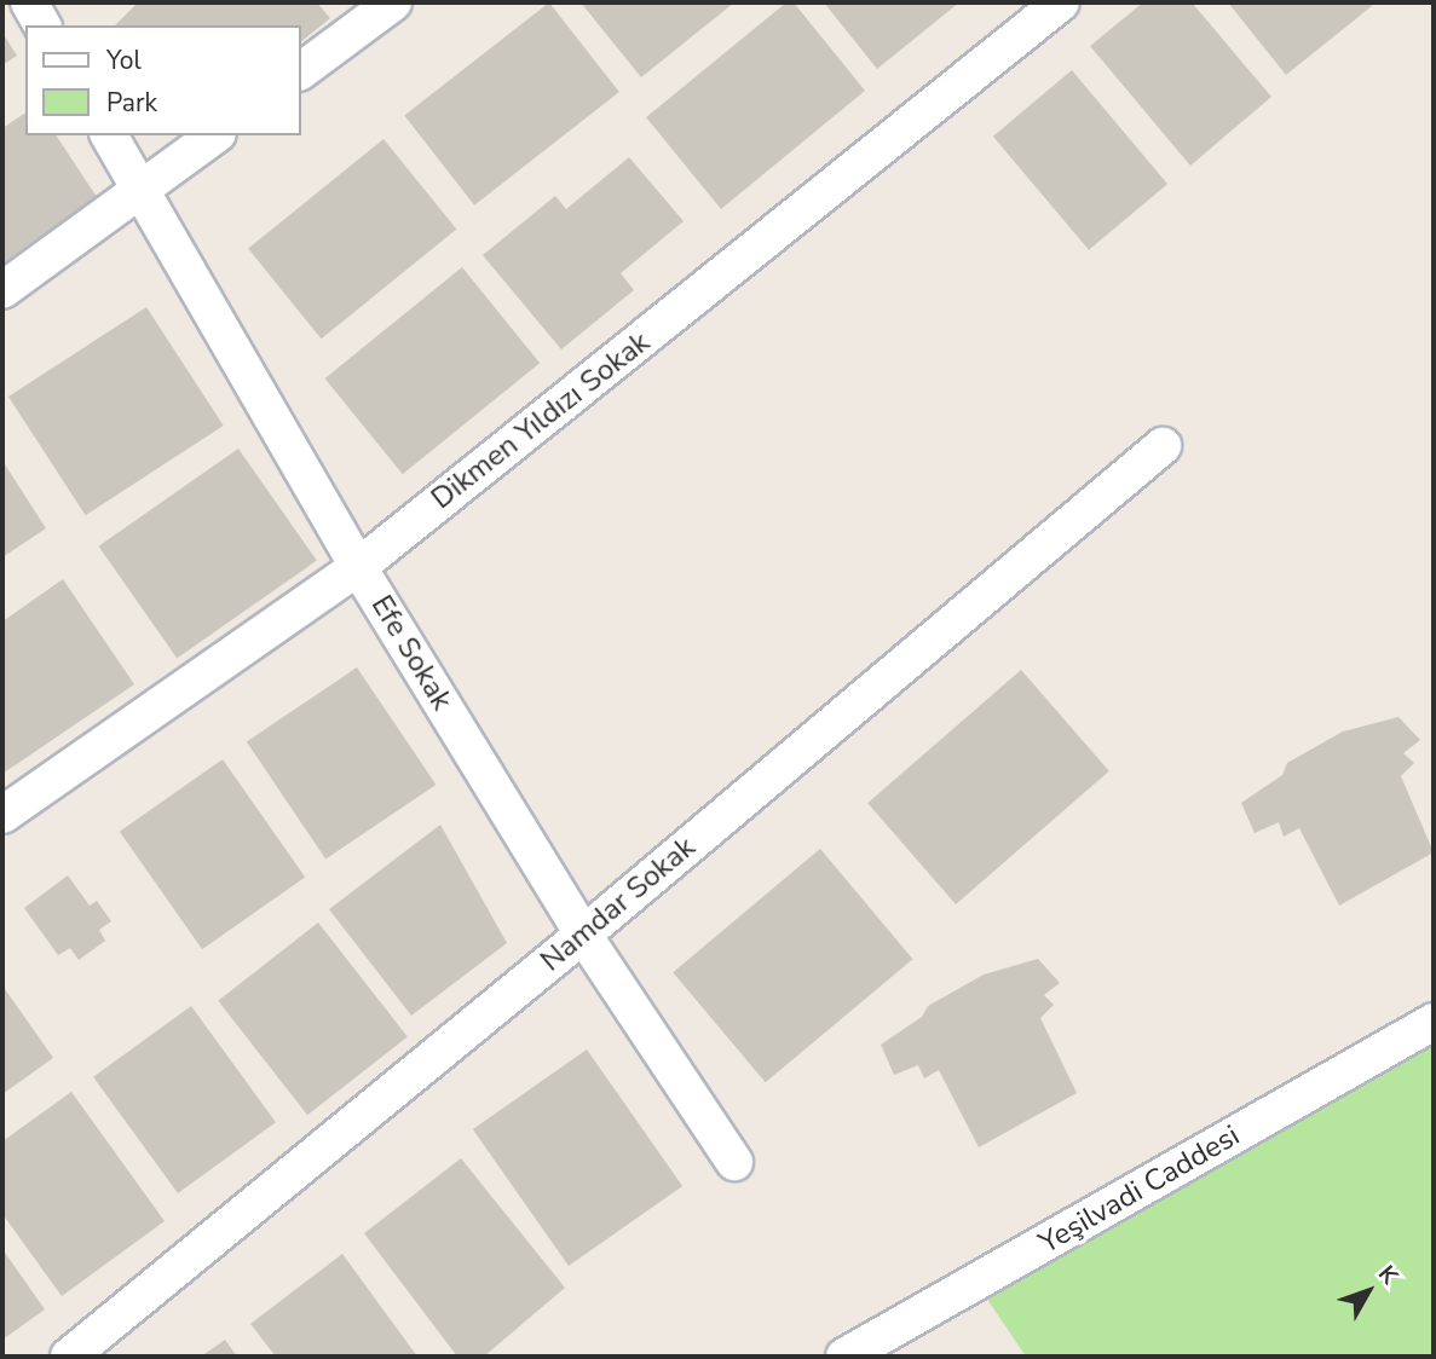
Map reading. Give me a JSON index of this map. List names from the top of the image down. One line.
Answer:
{"streets":{"street":["Dikmen Yıldızı Sokak","Efe Sokak","Namdar Sokak","Yeşilvadi Caddesi"]},"crossings":[["Dikmen Yıldızı Sokak","Efe Sokak"],["Efe Sokak","Namdar Sokak"]],"legend":["Yol","Park"],"north":"top right"}
